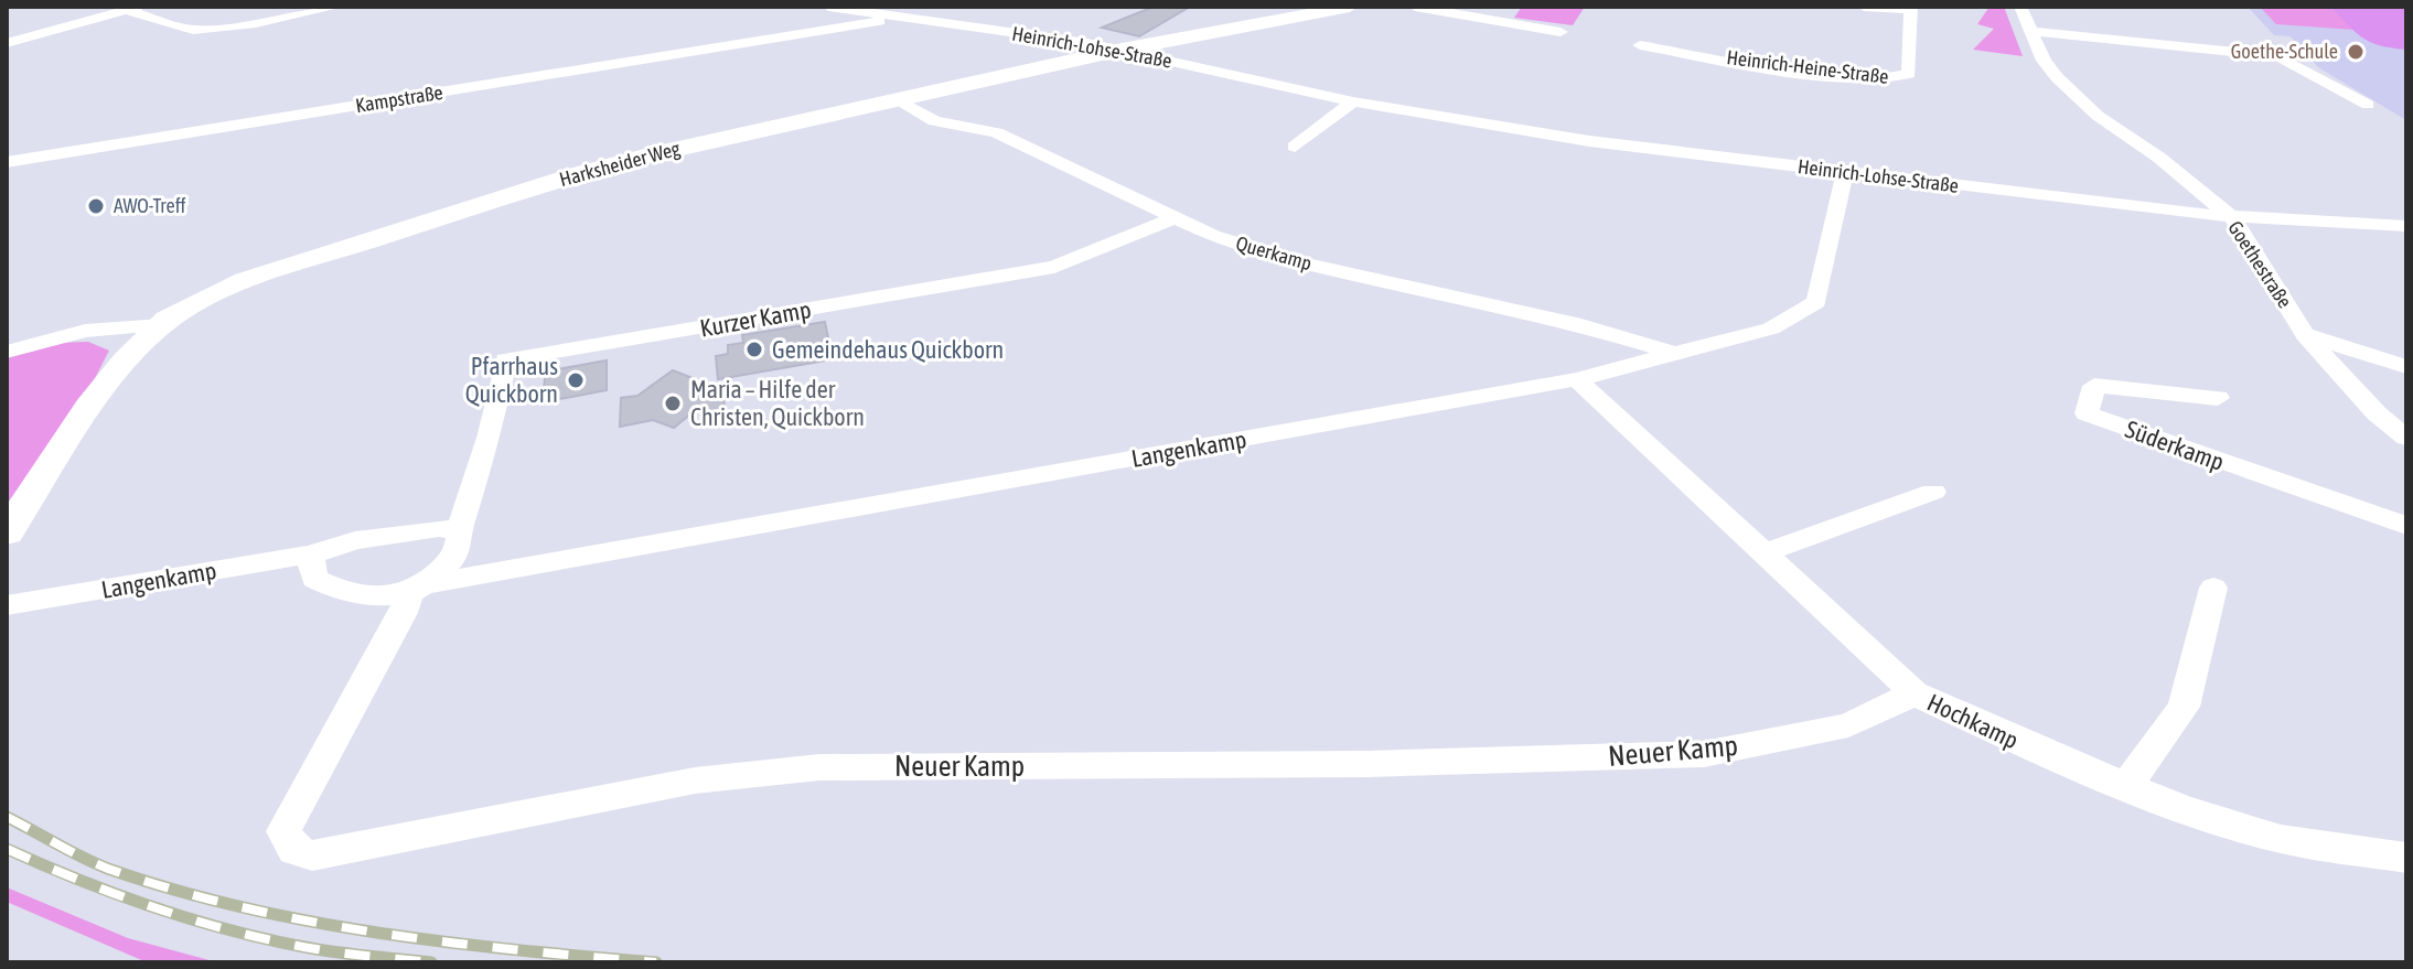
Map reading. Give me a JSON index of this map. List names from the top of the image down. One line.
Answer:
{"streets":{"main road":["Harksheider Weg"],"street":["Heinrich-Lohse-Straße","Heinrich-Heine-Straße","Kampstraße","Querkamp","Goethestraße","Kurzer Kamp","Süderkamp","Langenkamp","Hochkamp","Neuer Kamp"]},"crossings":[["Heinrich-Lohse-Straße","Kampstraße"],["Heinrich-Lohse-Straße","Harksheider Weg"],["Heinrich-Lohse-Straße","Goethestraße"],["Heinrich-Lohse-Straße","Langenkamp"],["Harksheider Weg","Querkamp"],["Querkamp","Kurzer Kamp"],["Querkamp","Langenkamp"],["Kurzer Kamp","Langenkamp"],["Langenkamp","Hochkamp"],["Langenkamp","Neuer Kamp"],["Hochkamp","Neuer Kamp"]],"places":["Goethe-Schule","AWO-Treff","Gemeindehaus Quickborn","Pfarrhaus Quickborn","Maria – Hilfe der Christen, Quickborn"]}
